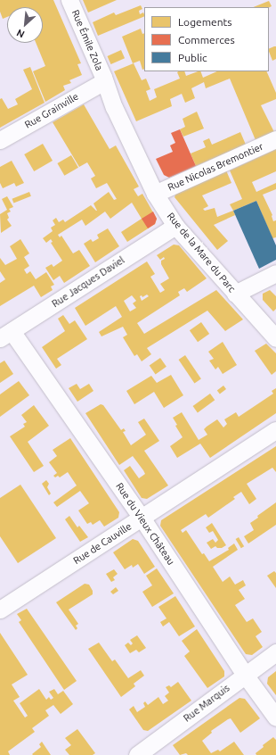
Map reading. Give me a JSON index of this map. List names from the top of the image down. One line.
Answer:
{"streets":{"street":["Rue Émile Zola","Rue Grainville","Rue Nicolas Bremontier","Rue de la Mare du Parc","Rue Jacques Daviel","Rue du Vieux Château","Rue de Cauville","Rue Marquis"]},"crossings":[["Rue Émile Zola","Rue Grainville"],["Rue Émile Zola","Rue de la Mare du Parc"],["Rue Grainville","Rue de la Mare du Parc"],["Rue Nicolas Bremontier","Rue de la Mare du Parc"],["Rue de la Mare du Parc","Rue Jacques Daviel"],["Rue Jacques Daviel","Rue du Vieux Château"],["Rue du Vieux Château","Rue de Cauville"],["Rue du Vieux Château","Rue Marquis"]],"legend":["Logements","Commerces","Public"],"north":"bottom left"}
